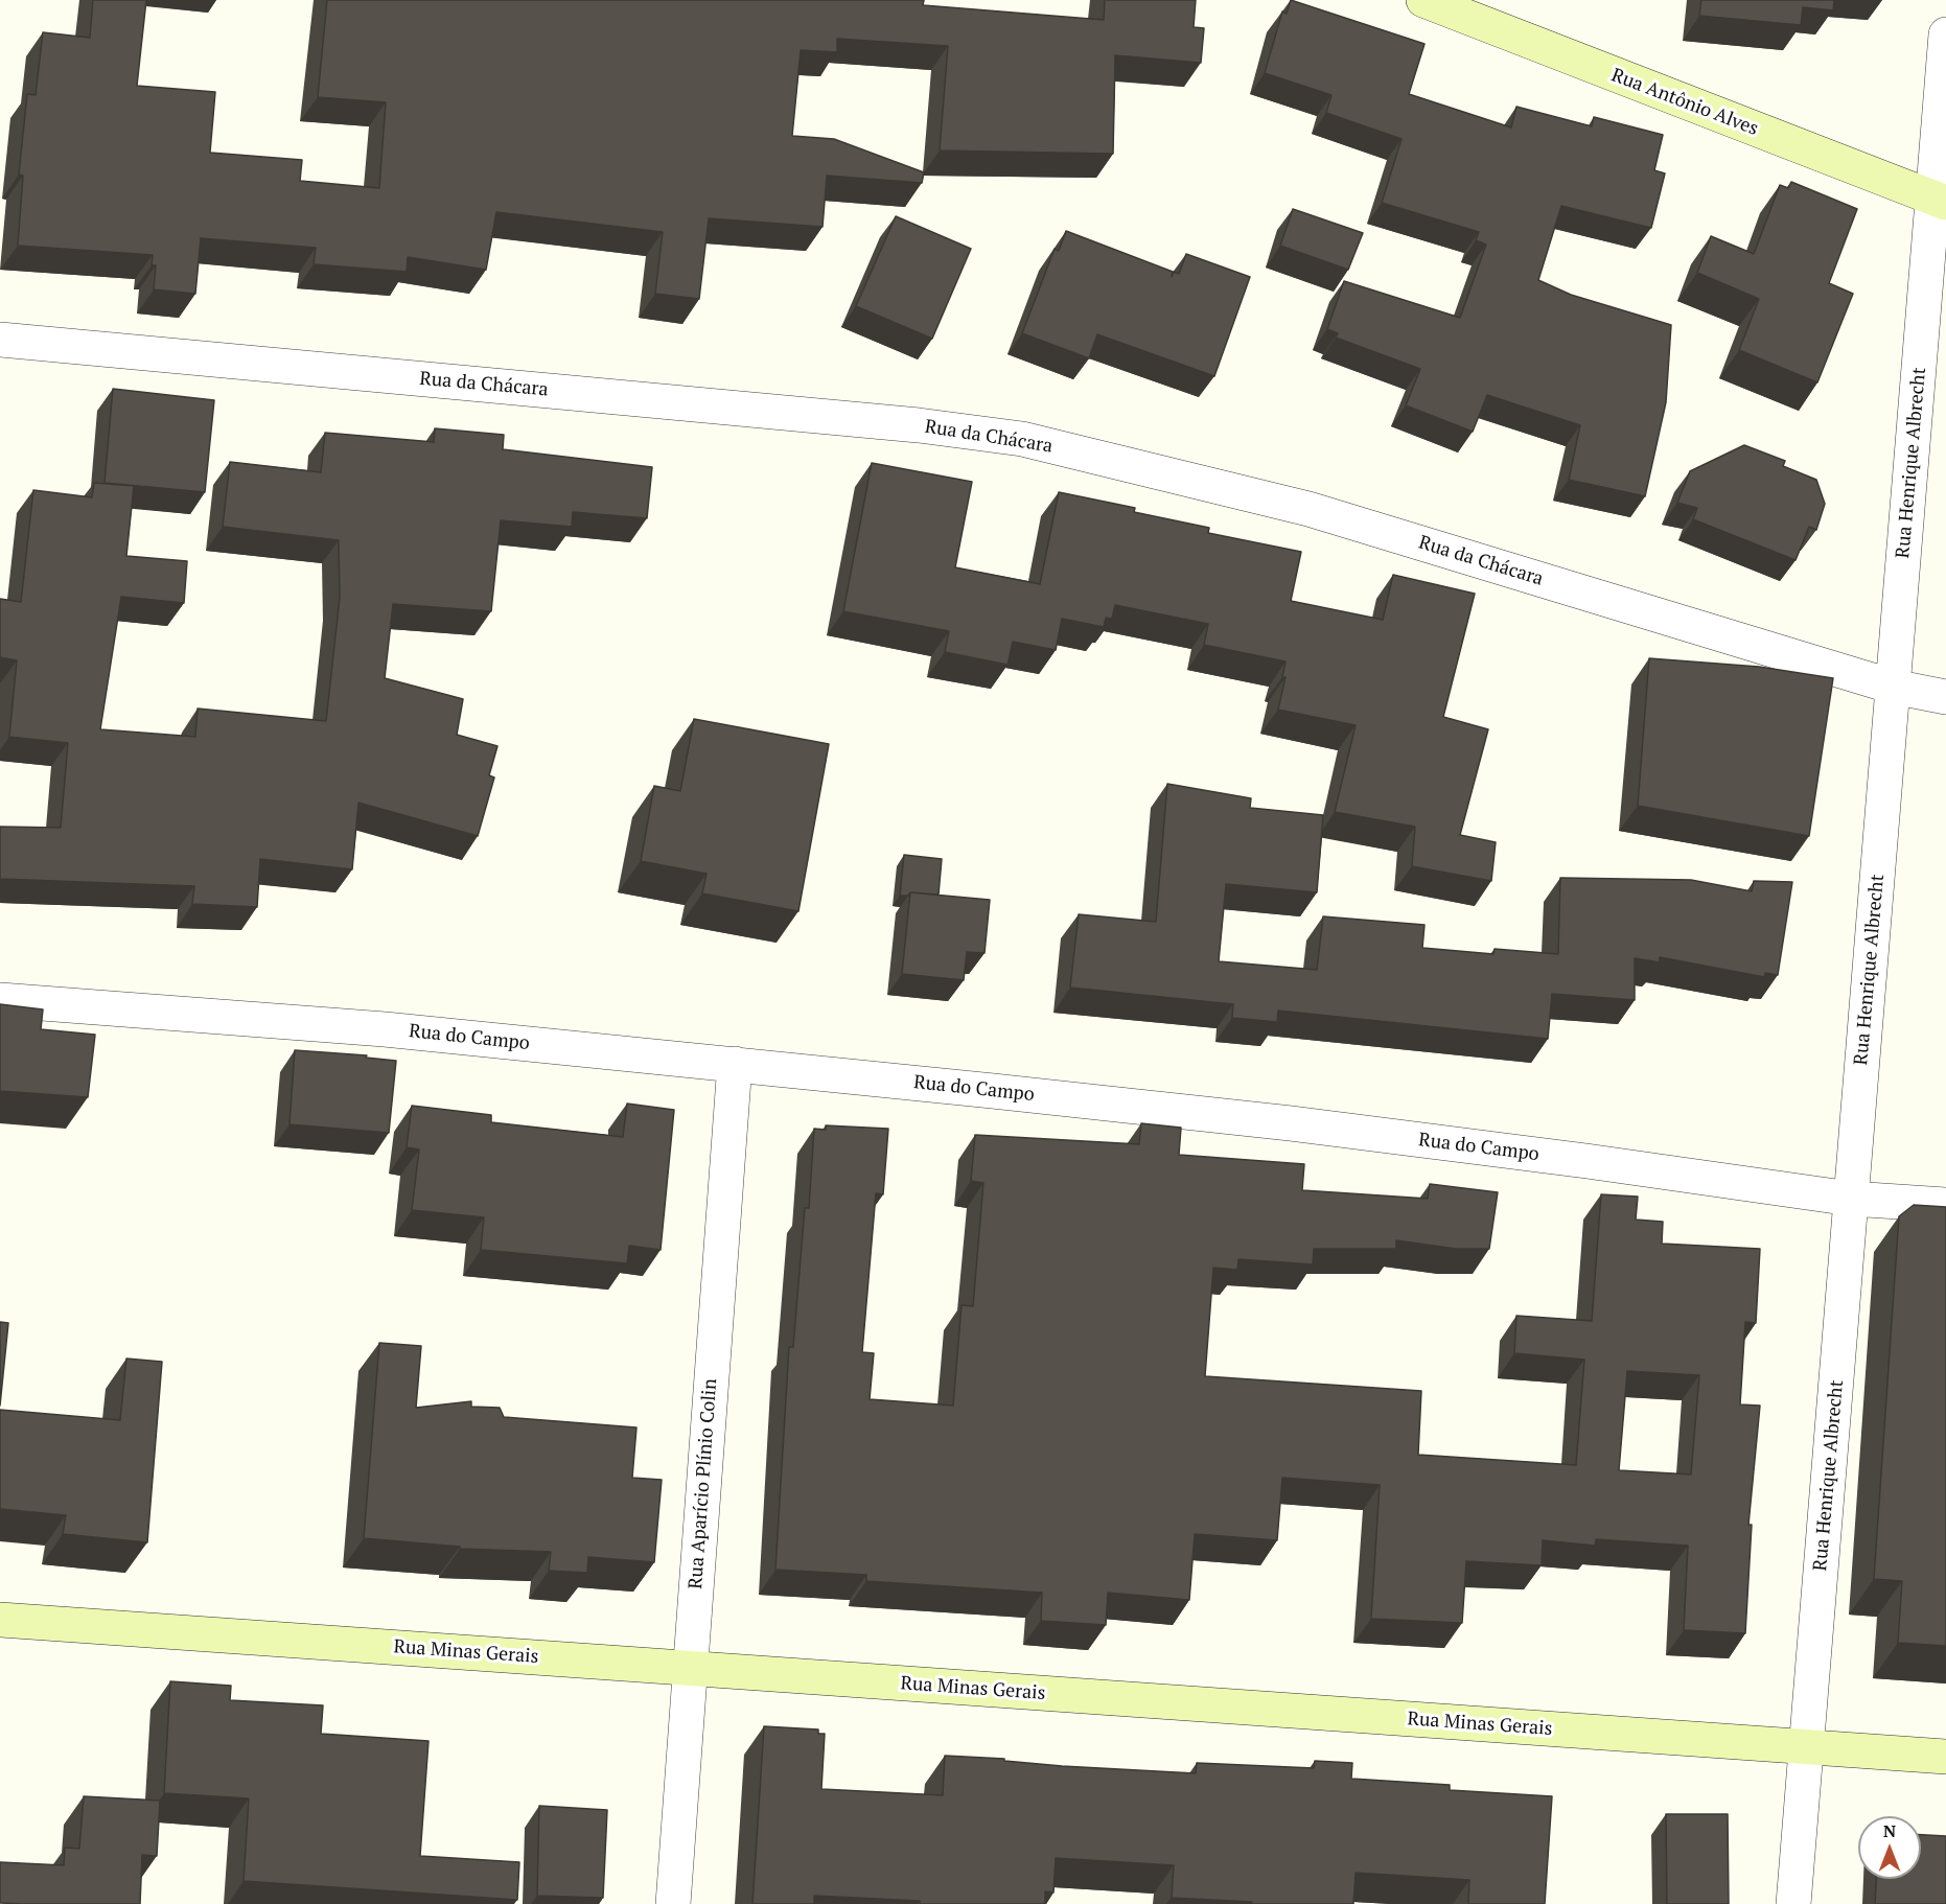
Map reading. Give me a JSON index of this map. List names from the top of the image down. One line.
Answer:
{"streets":{"main road":["Rua Antônio Alves","Rua Minas Gerais"],"street":["Rua da Chácara","Rua Henrique Albrecht","Rua do Campo","Rua Aparício Plínio Colin"]},"crossings":[["Rua Antônio Alves","Rua Henrique Albrecht"],["Rua da Chácara","Rua Henrique Albrecht"],["Rua Henrique Albrecht","Rua do Campo"],["Rua Henrique Albrecht","Rua Minas Gerais"],["Rua do Campo","Rua Aparício Plínio Colin"],["Rua Aparício Plínio Colin","Rua Minas Gerais"]],"north":"top"}
